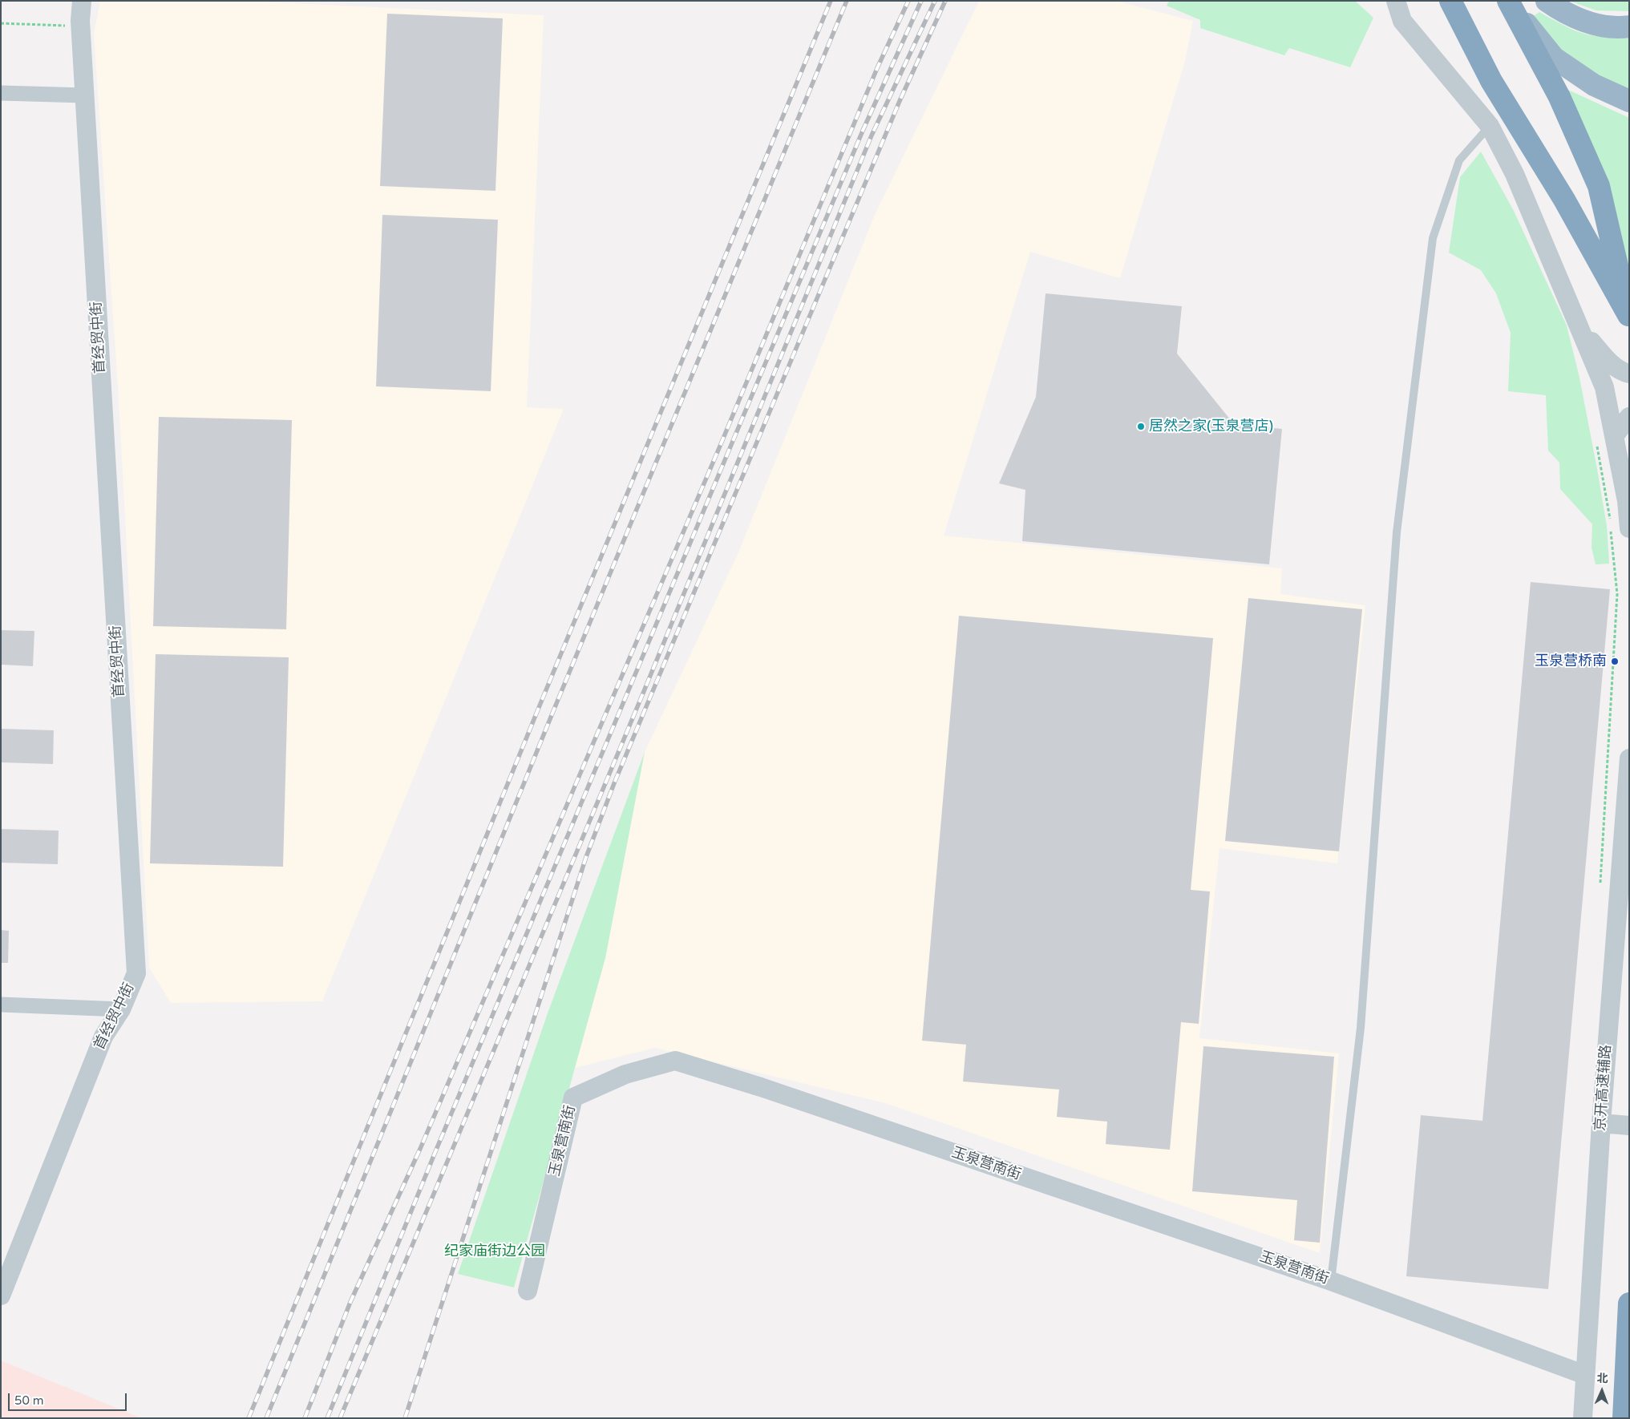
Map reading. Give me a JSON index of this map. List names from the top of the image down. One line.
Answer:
{"streets":{"street":["首经贸中街","京开高速辅路","玉泉营南街"]},"crossings":[["京开高速辅路","玉泉营南街"]],"parks":["纪家庙街边公园"],"places":["居然之家(玉泉营店)","玉泉营桥南"],"scale_bar":"50 m","north":"top"}
